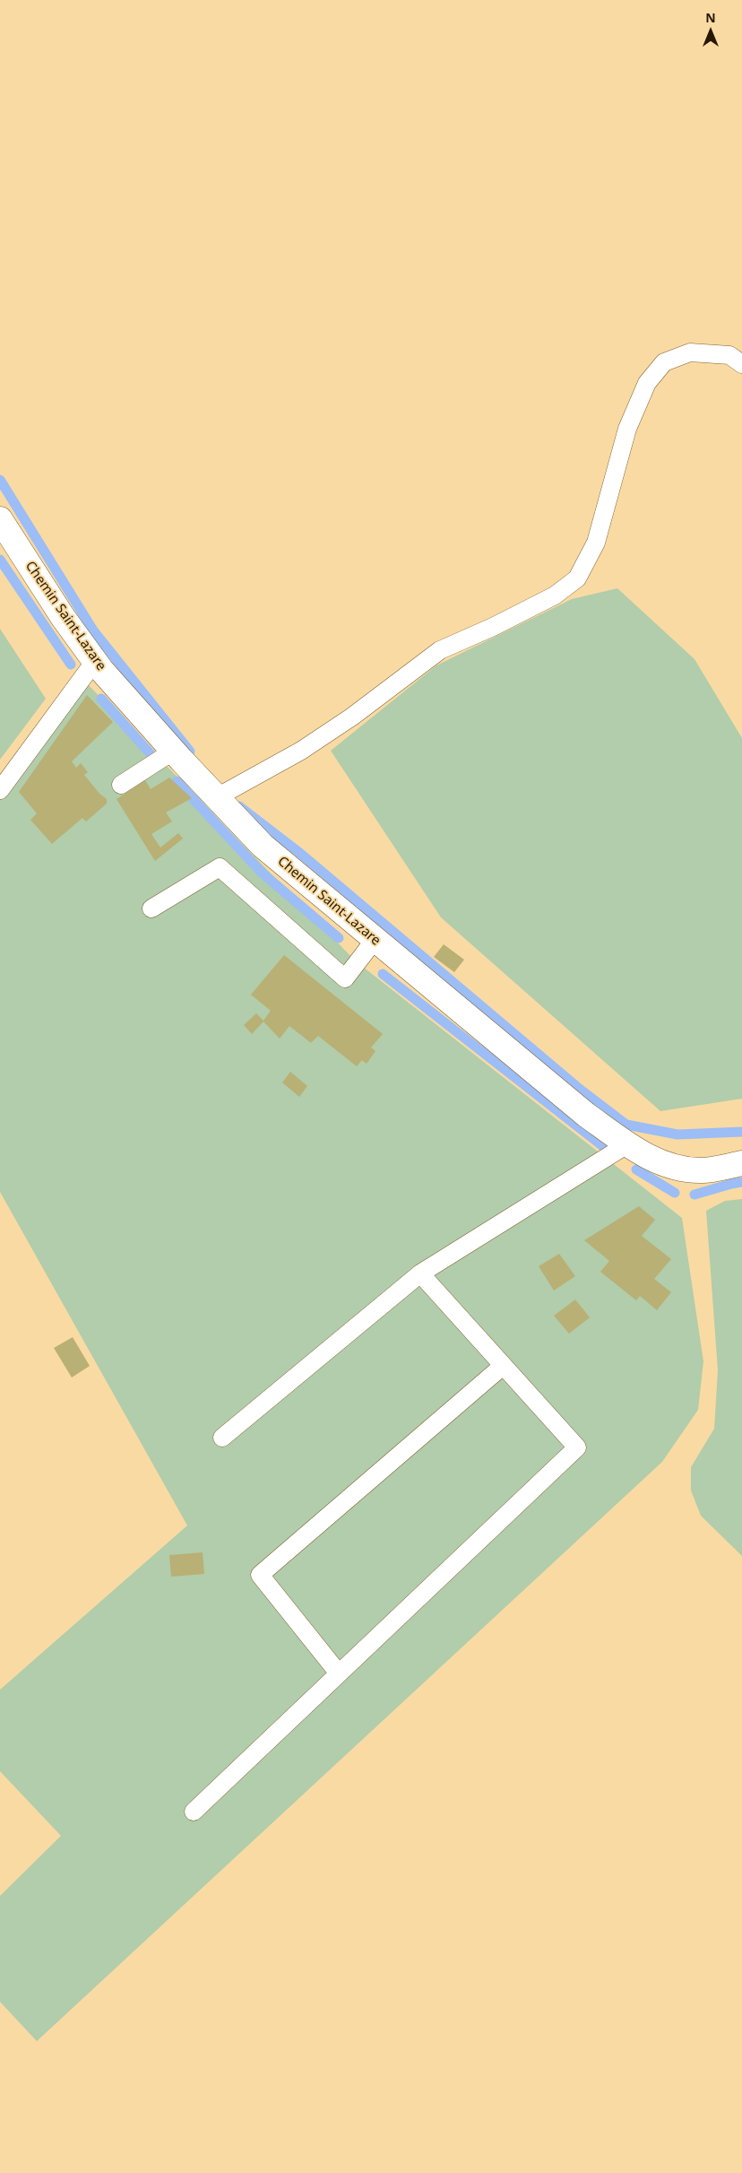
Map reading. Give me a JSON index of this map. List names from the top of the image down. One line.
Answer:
{"streets":{"street":["Chemin Saint-Lazare"]},"north":"top"}
